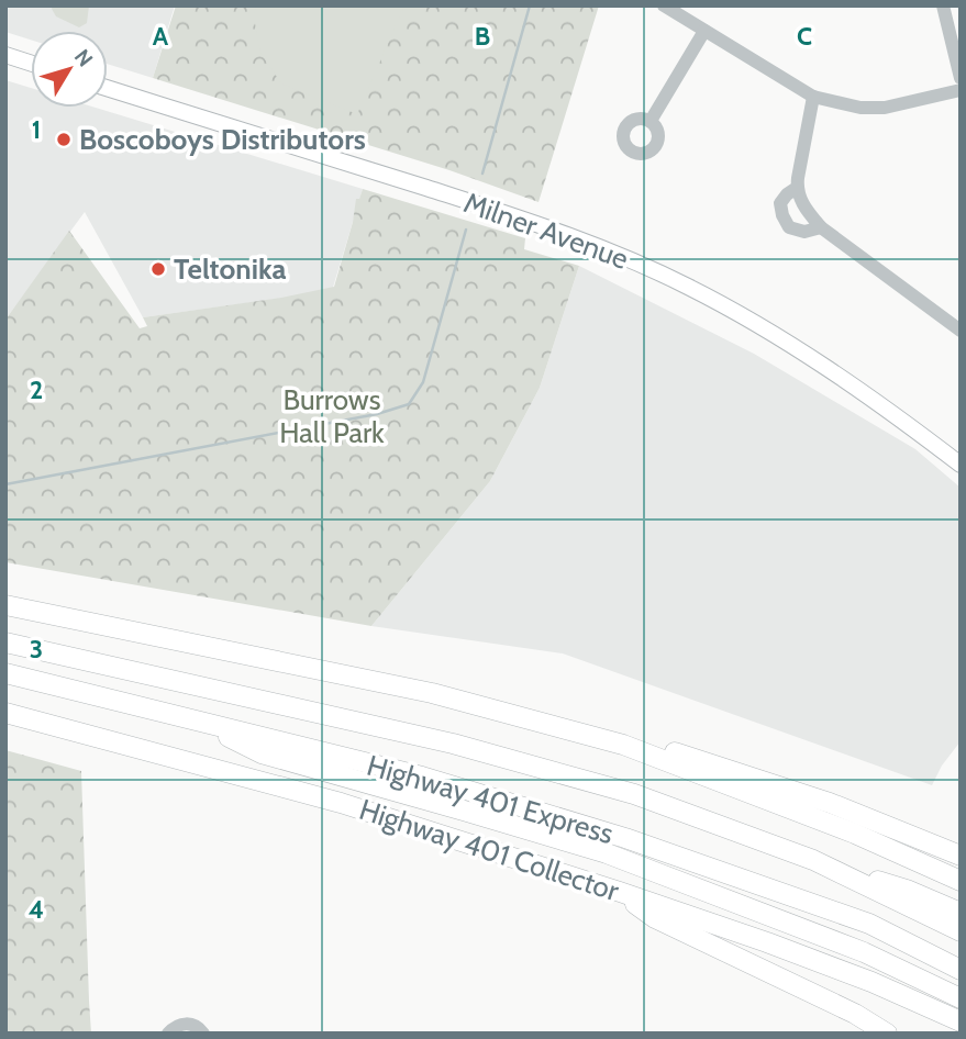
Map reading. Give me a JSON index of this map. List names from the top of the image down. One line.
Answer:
{"streets":{"highway":["Highway 401 Express","Highway 401 Collector"],"main road":["Milner Avenue"]},"parks":["Burrows Hall Park"],"places":["Boscoboys Distributors","Teltonika"],"north":"top right","grid":{"columns":["A","B","C"],"rows":["1","2","3","4"]}}
